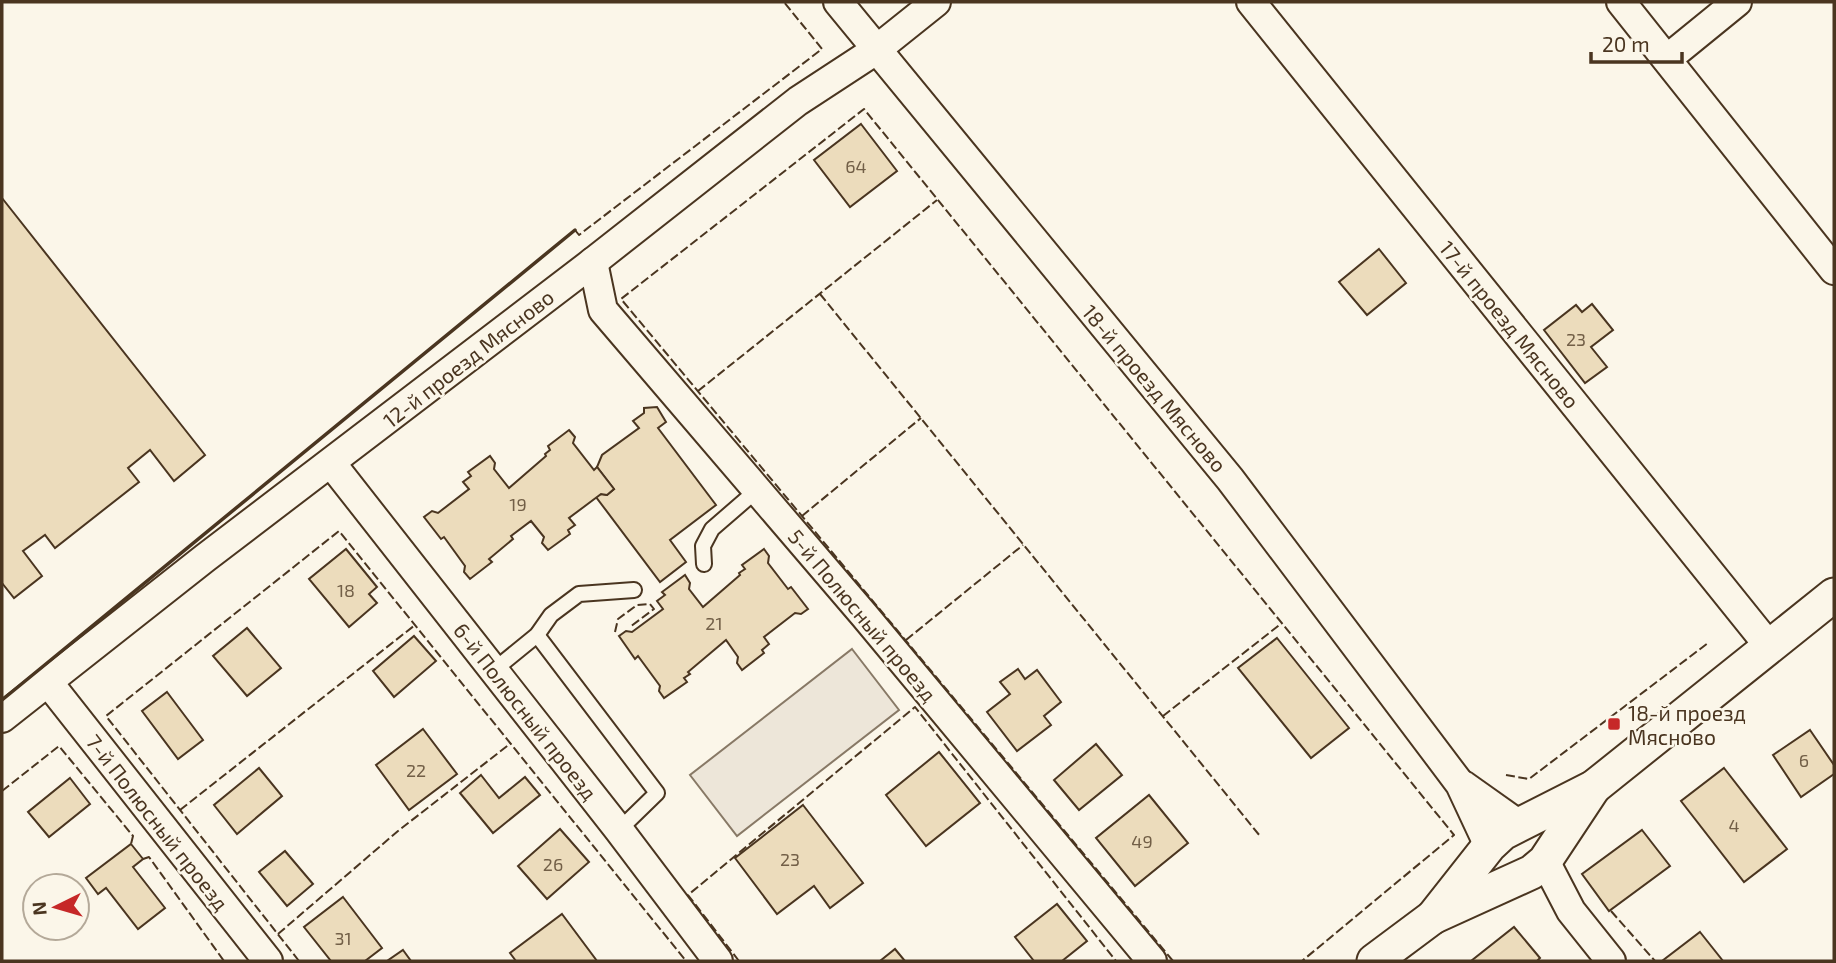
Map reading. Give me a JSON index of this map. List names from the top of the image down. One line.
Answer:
{"streets":{"street":["17-й проезд Мясново","12-й проезд Мясново","18-й проезд Мясново","5-й Полюсный проезд","6-й Полюсный проезд","7-й Полюсный проезд"]},"crossings":[["12-й проезд Мясново","18-й проезд Мясново"],["12-й проезд Мясново","5-й Полюсный проезд"],["12-й проезд Мясново","6-й Полюсный проезд"],["12-й проезд Мясново","7-й Полюсный проезд"]],"places":{"transit":["18-й проезд Мясново"]},"house_numbers":["64","23","19","18","21","6","22","4","49","23","26","31"],"scale_bar":"20 m","north":"left"}
